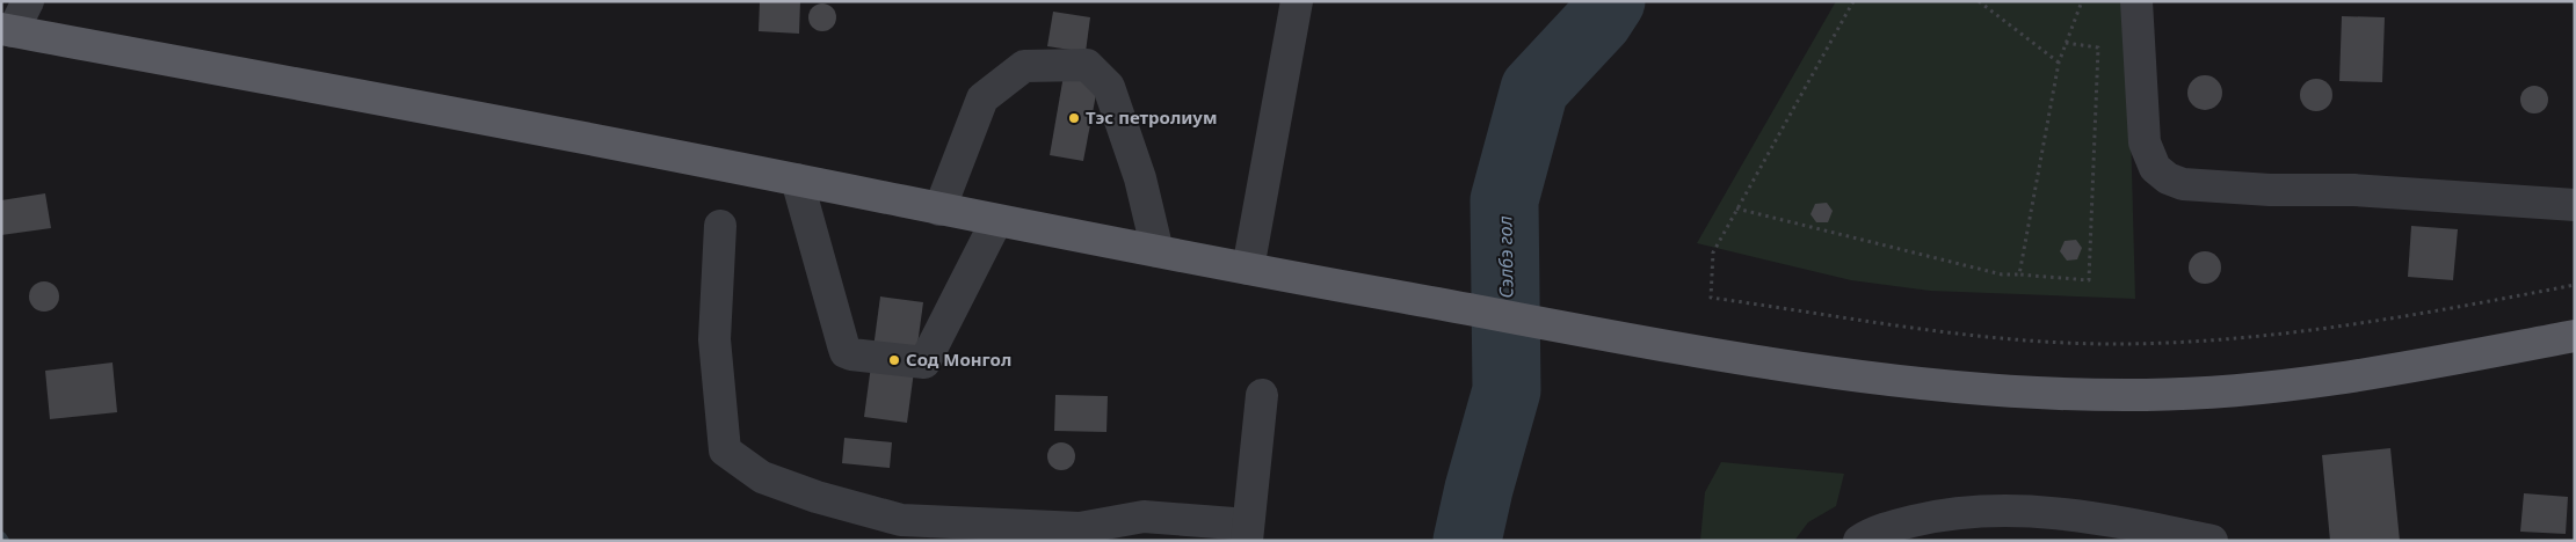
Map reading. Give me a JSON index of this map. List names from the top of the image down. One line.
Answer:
{"water":["Сэлбэ гол"],"places":["Тэс петролиум","Сод Монгол"]}
